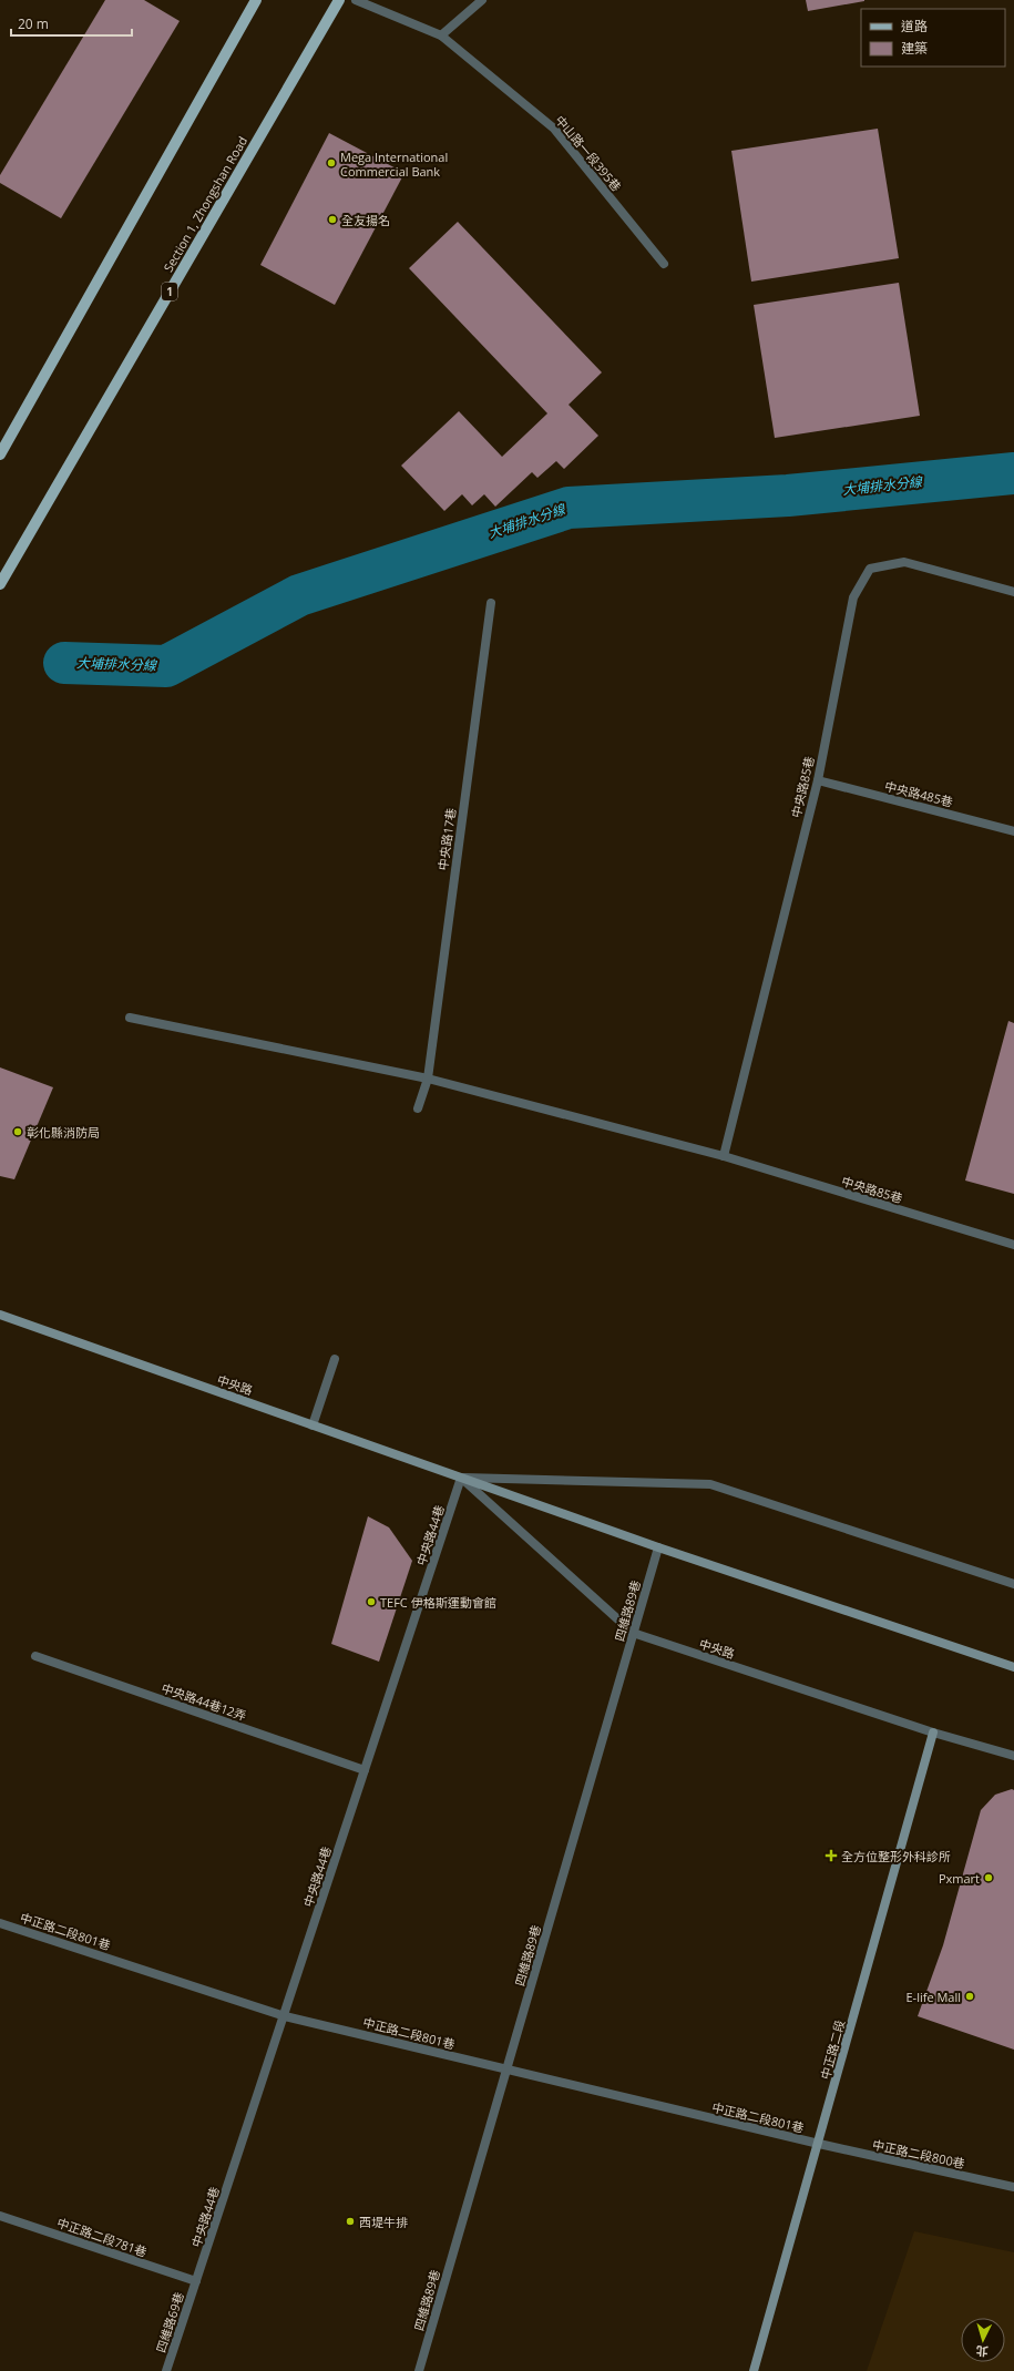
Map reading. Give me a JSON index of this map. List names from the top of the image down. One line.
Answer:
{"streets":{"main road":["Section 1, Zhongshan Road","1"],"street":["中山路一段395巷","中央路85巷","中央路485巷","中央路17巷","中央路","中央路44巷","四維路89巷","中央路44巷12弄","中正路二段801巷","中正路二段","中正路二段800巷","中正路二段781巷","四維路69巷"]},"crossings":[["中央路85巷","中央路485巷"],["中央路85巷","中央路17巷"],["中央路","中央路44巷"],["中央路","四維路89巷"],["中央路","中正路二段"],["中央路44巷","中央路44巷12弄"],["中央路44巷","中正路二段801巷"],["中央路44巷","中正路二段781巷"],["中央路44巷","四維路69巷"],["四維路89巷","中正路二段801巷"],["中正路二段801巷","中正路二段"],["中正路二段801巷","中正路二段800巷"],["中正路二段","中正路二段800巷"],["中正路二段781巷","四維路69巷"]],"water":["大埔排水分線"],"places":{"other":["Mega International Commercial Bank","全友揚名","彰化縣消防局","TEFC 伊格斯運動會館","Pxmart","E-life Mall","西堤牛排"],"health":["全方位整形外科診所"]},"legend":["道路","建築"],"scale_bar":"20 m","north":"bottom"}
